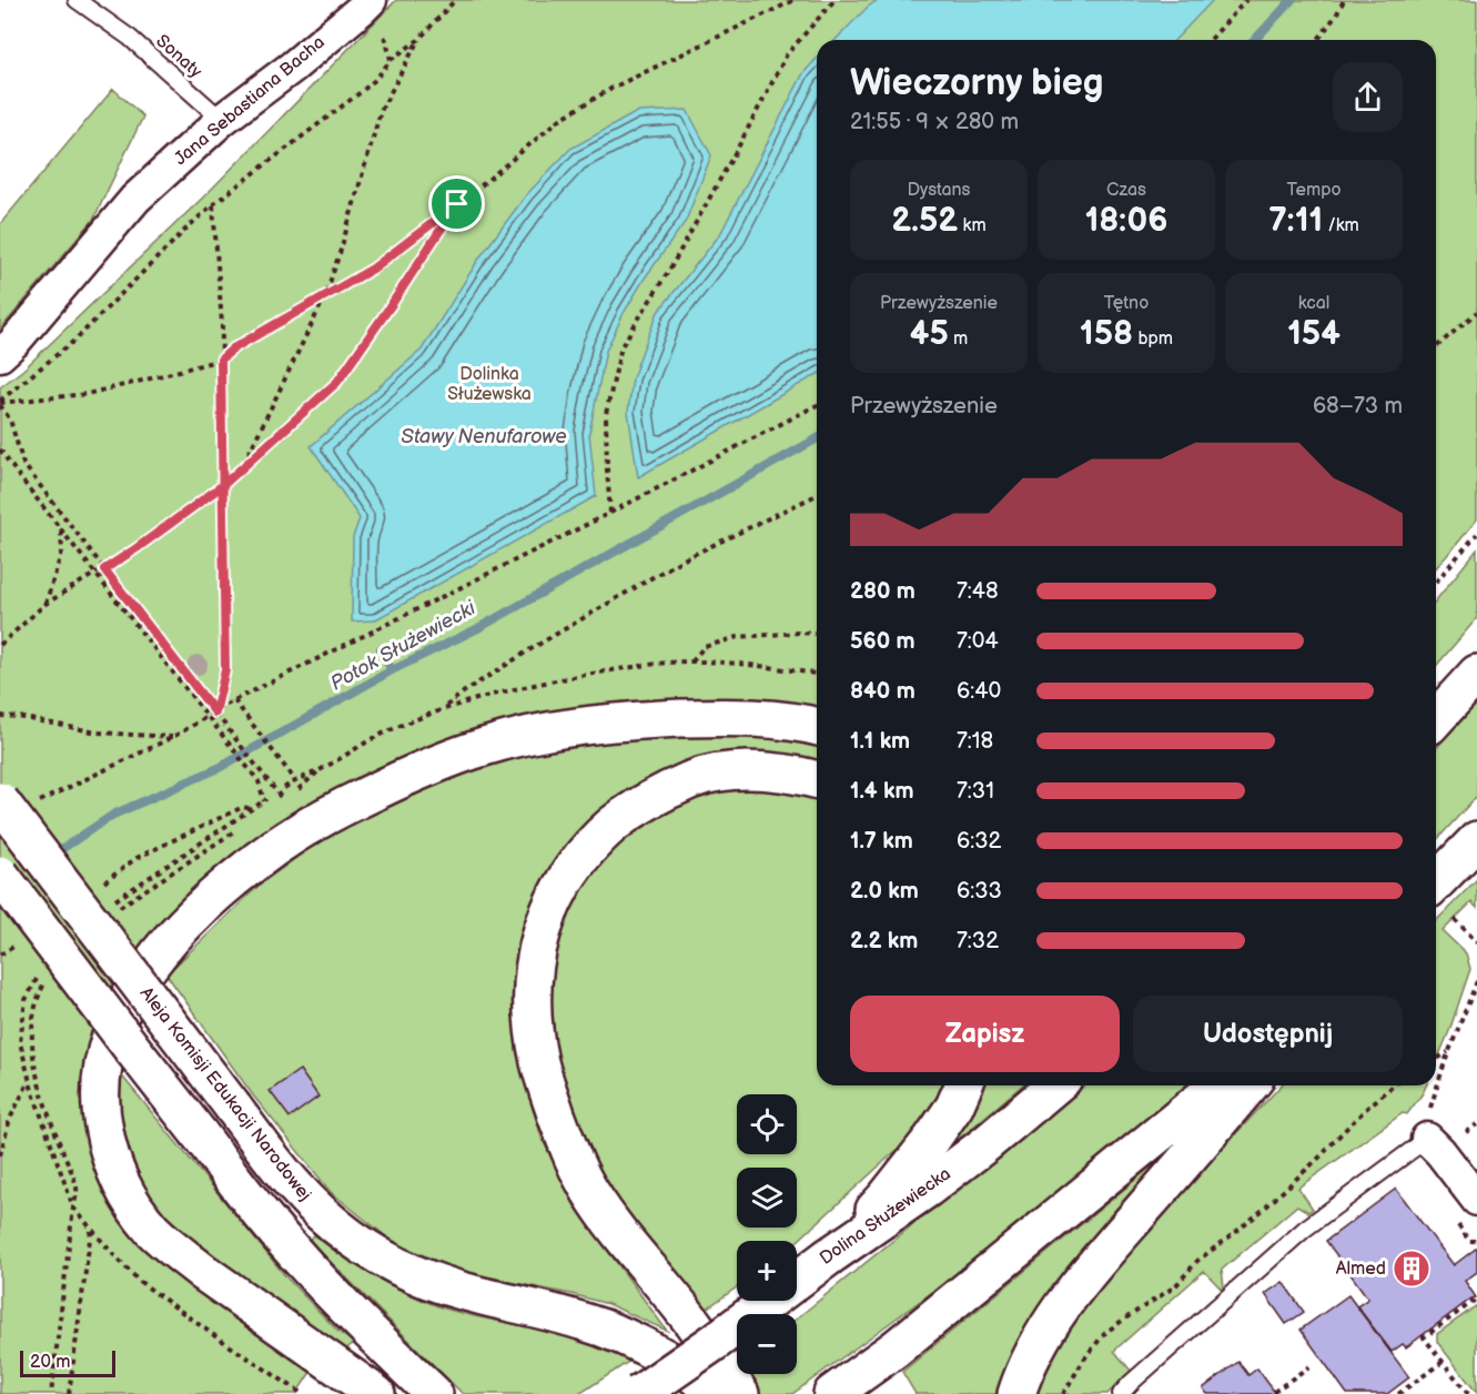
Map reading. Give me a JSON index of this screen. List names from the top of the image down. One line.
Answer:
{"streets":{"main road":["Aleja Komisji Edukacji Narodowej","Dolina Służewiecka"],"street":["Jana Sebastiana Bacha"],"lane":["Sonaty"]},"crossings":[["Sonaty","Jana Sebastiana Bacha"]],"water":["Stawy Nenufarowe","Potok Służewiecki"],"parks":["Dolinka Służewska"],"places":{"building":["Almed"]},"scale_bar":"20 m","page":{"heading":["Wieczorny bieg","21:55 · 9 × 280 m"],"stats":[["Dystans","2.52 km"],["Czas","18:06"],["Tempo","7:11 /km"],["Przewyższenie","45 m"],["Tętno","158 bpm"],["kcal","154"]],"chart":["Przewyższenie","68–73 m"],"list":[{"name":"280 m","note":"7:48"},{"name":"560 m","note":"7:04"},{"name":"840 m","note":"6:40"},{"name":"1.1 km","note":"7:18"},{"name":"1.4 km","note":"7:31"},{"name":"1.7 km","note":"6:32"},{"name":"2.0 km","note":"6:33"},{"name":"2.2 km","note":"7:32"}],"buttons":["Zapisz","Udostępnij"],"map_buttons":["+","−"],"scale":"20 m"}}
